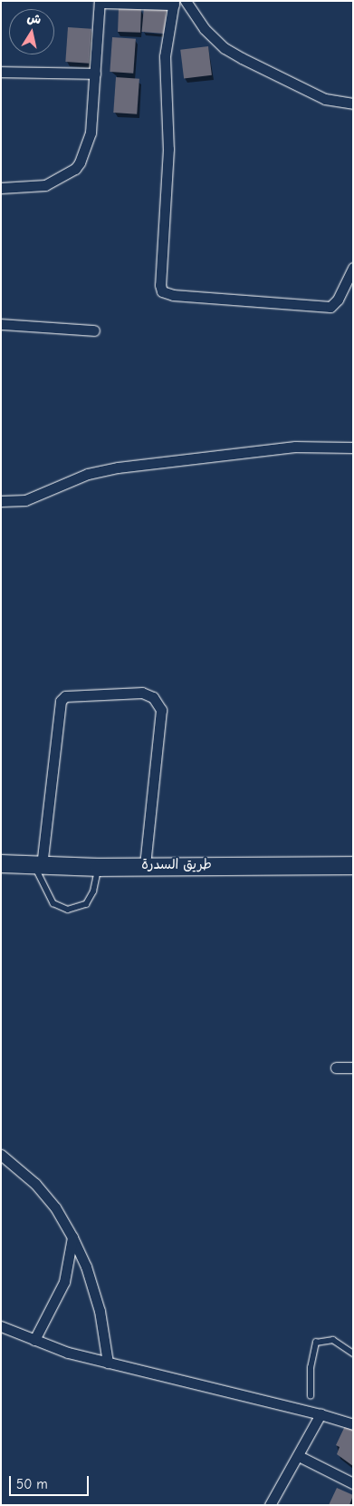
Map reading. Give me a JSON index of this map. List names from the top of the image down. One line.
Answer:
{"streets":{"main road":["طريق السدرة"]},"scale_bar":"50 m","north":"top"}
